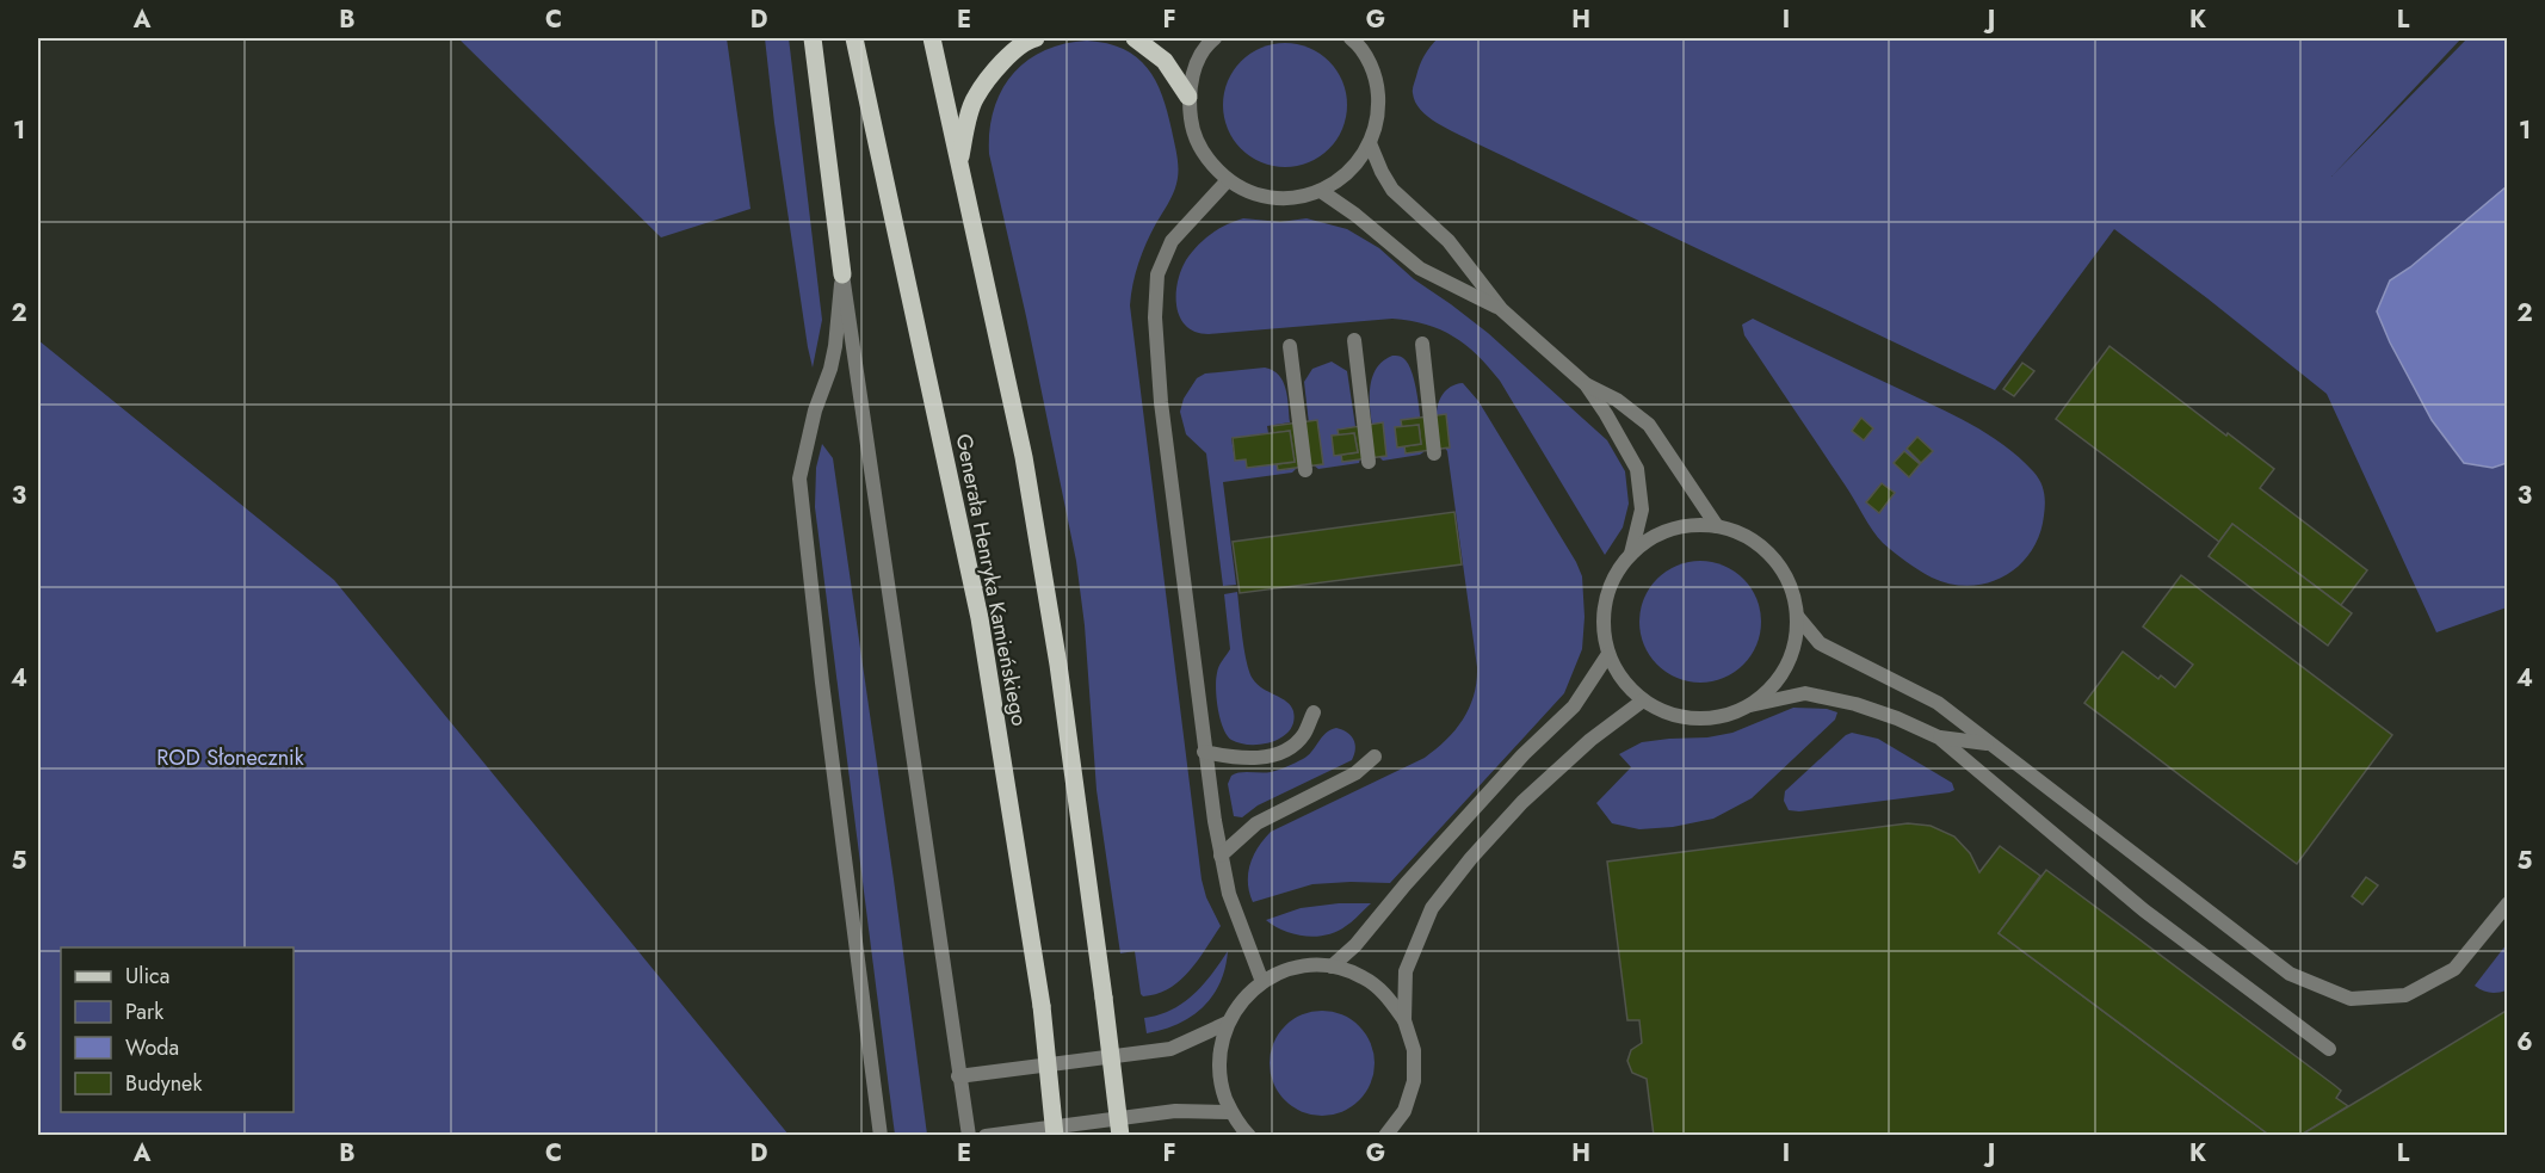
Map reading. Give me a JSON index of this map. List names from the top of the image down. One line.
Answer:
{"streets":{"main road":["Generała Henryka Kamieńskiego"]},"parks":["ROD Słonecznik"],"legend":["Ulica","Park","Woda","Budynek"],"grid":{"columns":["A","B","C","D","E","F","G","H","I","J","K","L"],"rows":["1","2","3","4","5","6"]}}
